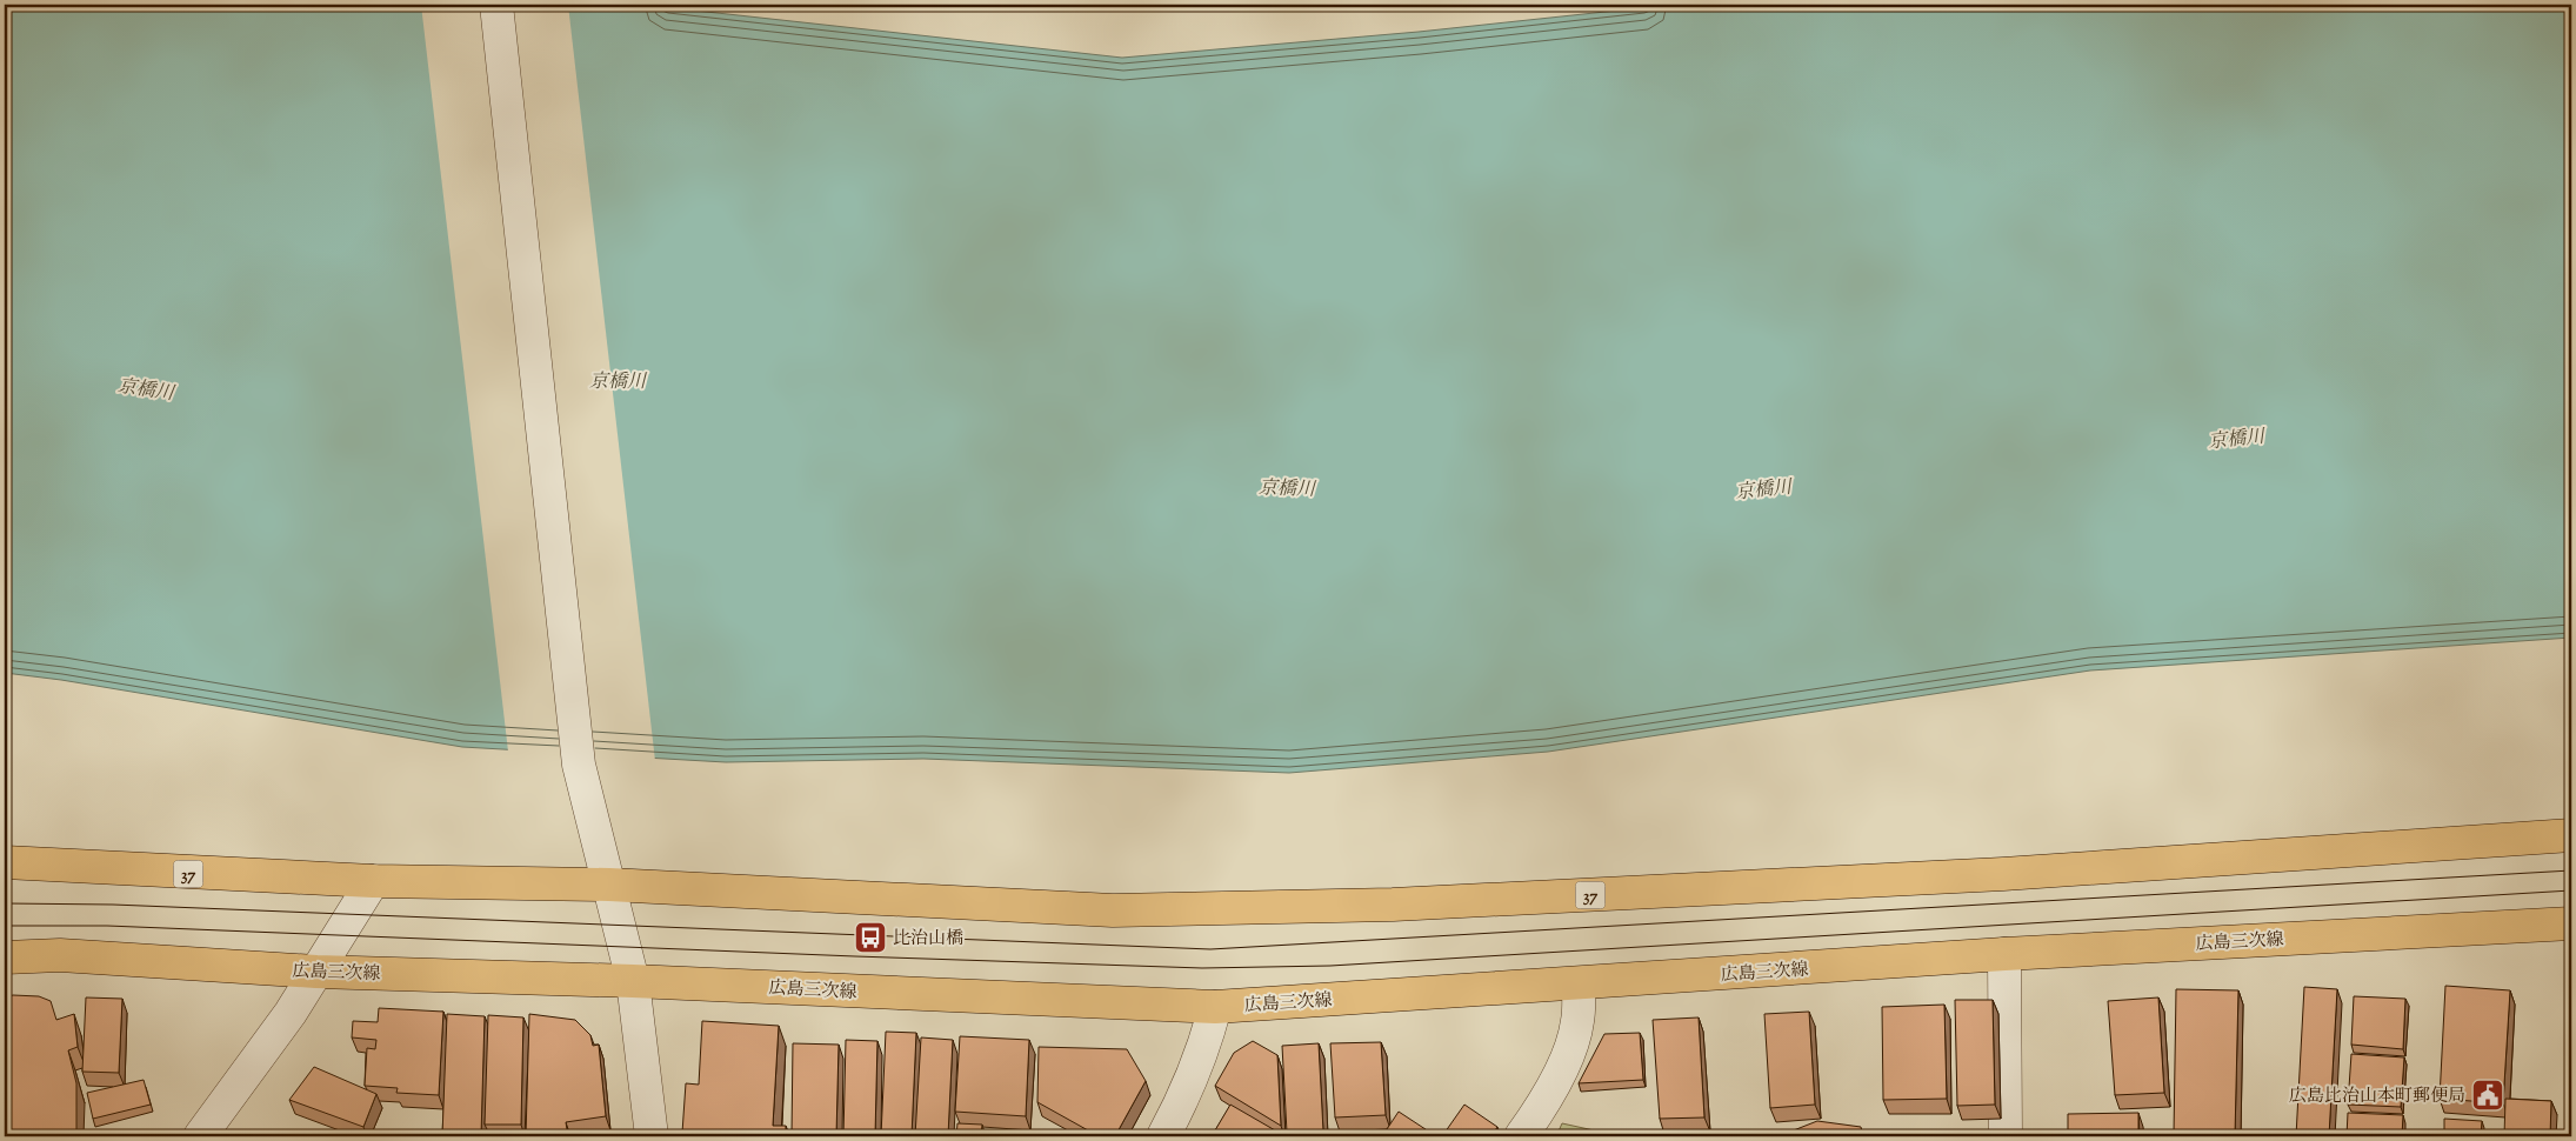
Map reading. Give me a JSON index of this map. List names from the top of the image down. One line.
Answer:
{"streets":{"main road":["37","広島三次線"]},"water":["京橋川"],"places":{"bus stop":["比治山橋"],"public building":["広島比治山本町郵便局"]}}
